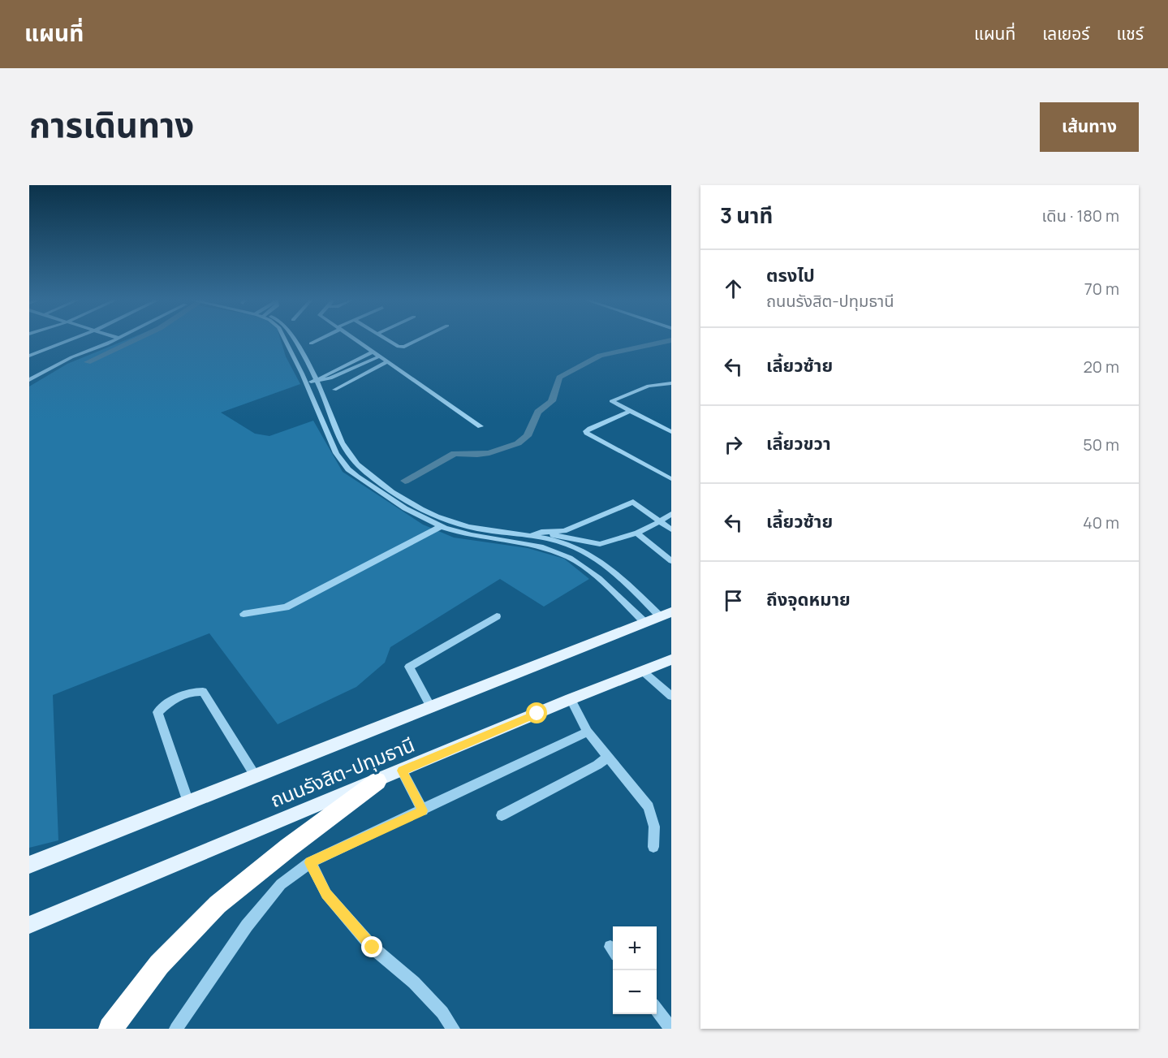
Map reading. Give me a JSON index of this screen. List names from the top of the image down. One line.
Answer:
{"streets":{"main road":["ถนนรังสิต-ปทุมธานี"]},"page":{"header":"แผนที่","nav":["แผนที่","เลเยอร์","แชร์"],"title":"การเดินทาง","buttons":"เส้นทาง","heading":["3 นาที","เดิน · 180 m"],"list":[["ตรงไป","ถนนรังสิต-ปทุมธานี","70 m"],["เลี้ยวซ้าย","20 m"],["เลี้ยวขวา","50 m"],["เลี้ยวซ้าย","40 m"],"ถึงจุดหมาย"],"map_buttons":["+","−"]}}
